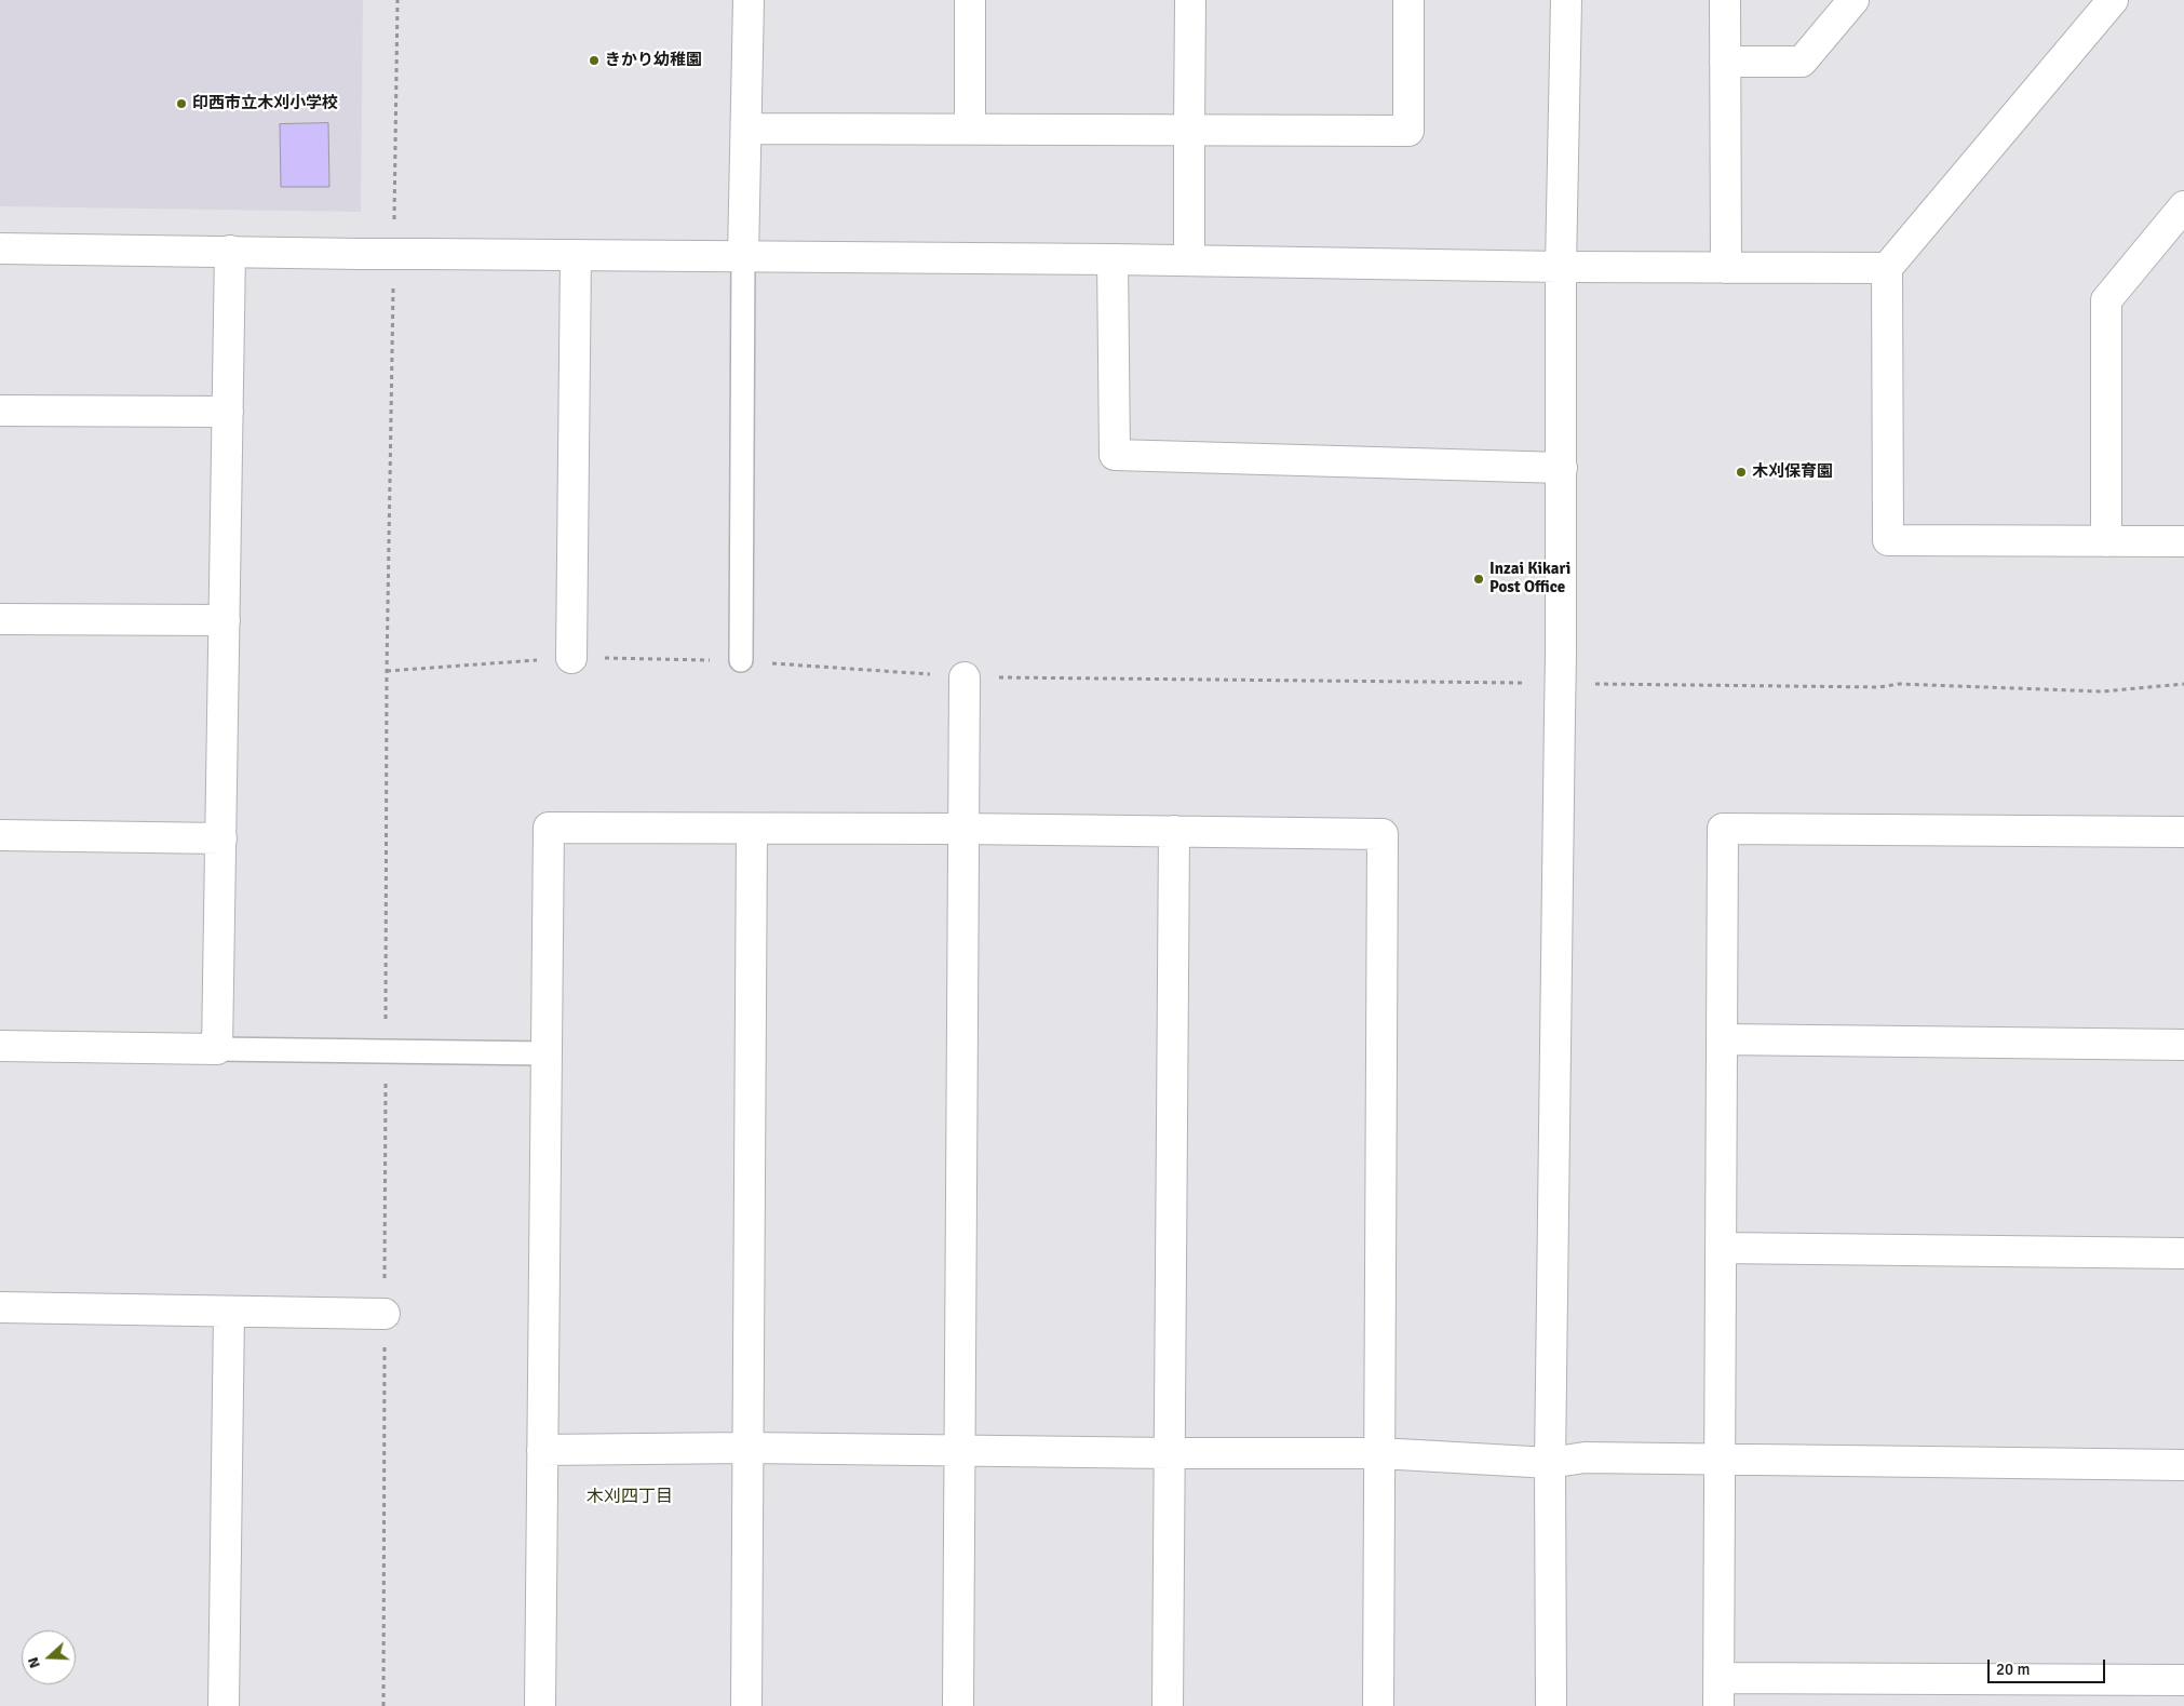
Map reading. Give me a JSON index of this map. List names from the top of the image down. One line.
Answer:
{"districts":["木刈四丁目"],"places":["きかり幼稚園","印西市立木刈小学校","木刈保育園","Inzai Kikari Post Office"],"scale_bar":"20 m","north":"left"}
